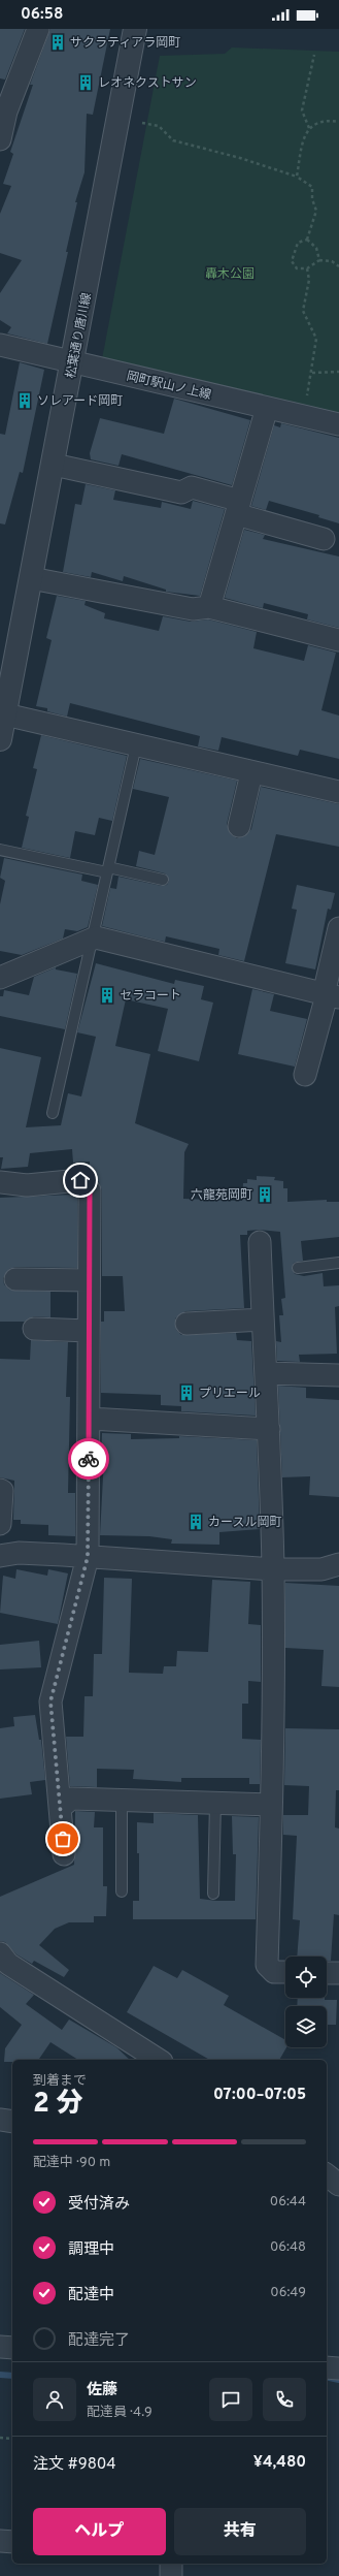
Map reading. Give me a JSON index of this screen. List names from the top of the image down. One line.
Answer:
{"streets":{"street":["松葉通り唐川線","岡町駅山ノ上線"]},"crossings":[["松葉通り唐川線","岡町駅山ノ上線"]],"parks":["轟木公園"],"places":{"building":["サクラティアラ岡町","レオネクストサン","ソレアード岡町","セラコート","六龍苑岡町","プリエール","カースル岡町"]},"page":{"status":"06:58","heading":["2 分","到着まで","07:00–07:05"],"panel":["佐藤","配達員 · 4.9","注文 #9804","¥4,480"],"bar":"配達中 · 90 m","list":[["受付済み","06:44"],["調理中","06:48"],["配達中","06:49"],"配達完了"],"buttons":["ヘルプ","共有"]}}
